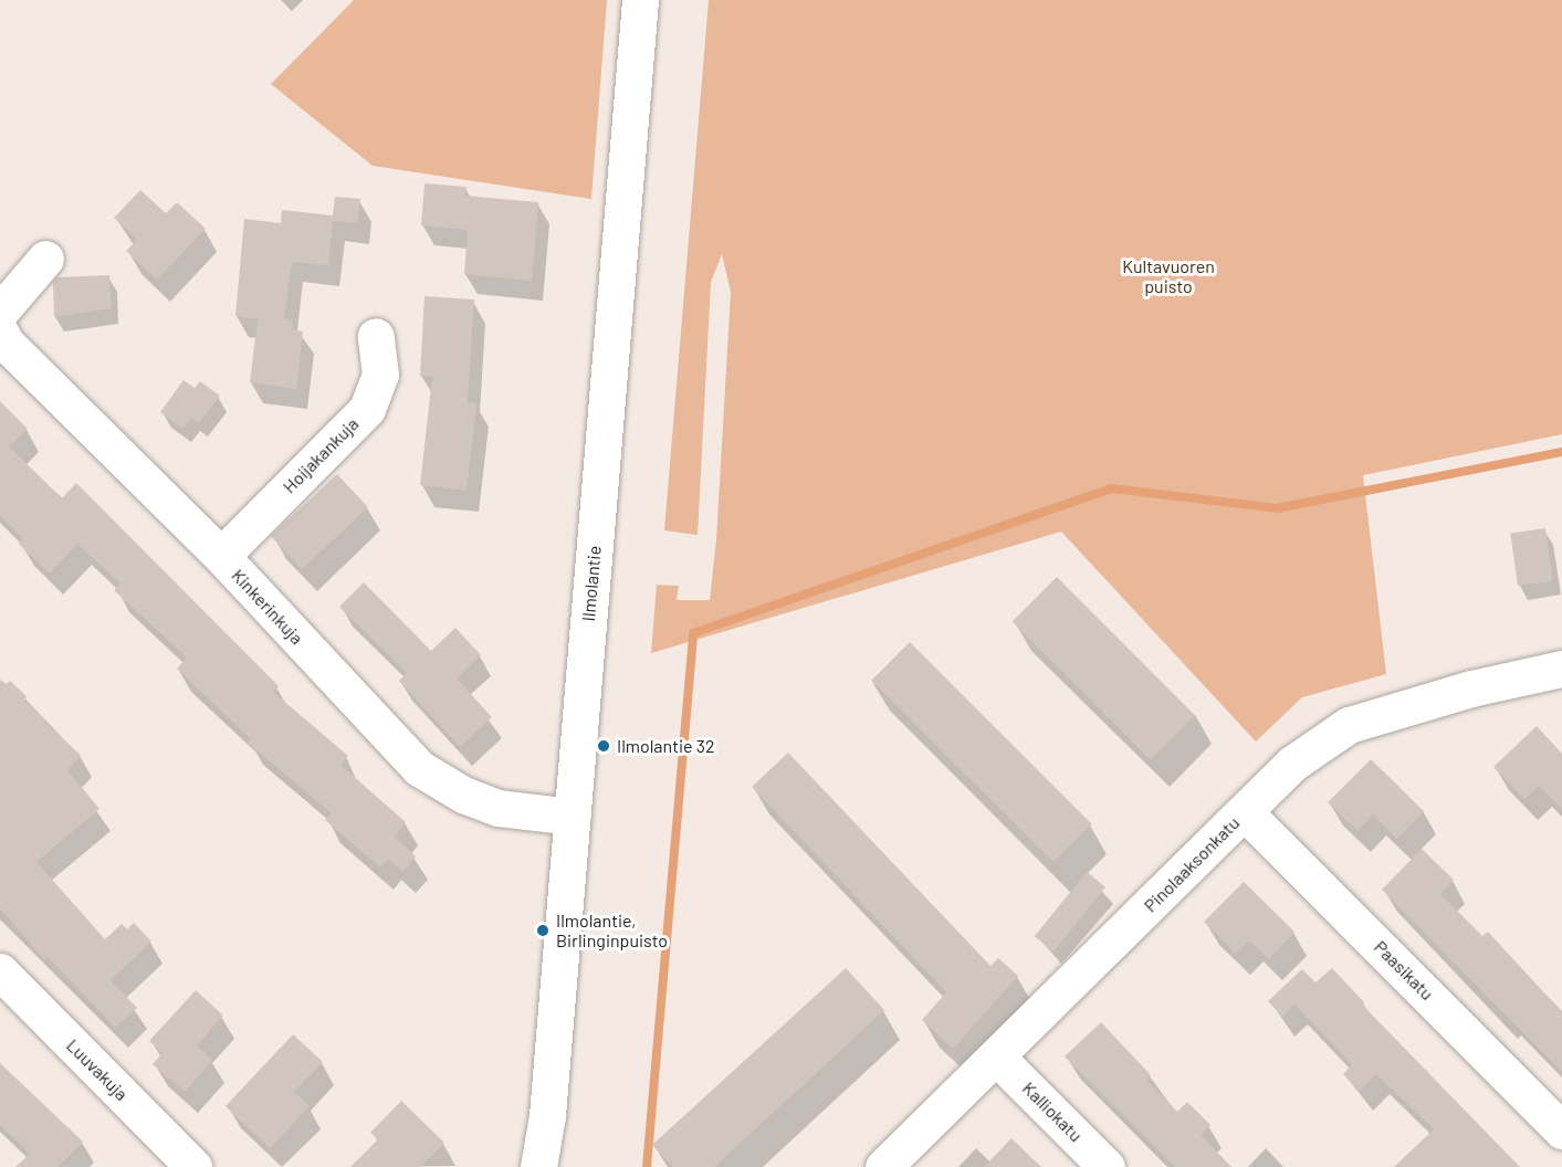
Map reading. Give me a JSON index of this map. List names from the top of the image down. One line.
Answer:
{"streets":{"street":["Hoijakankuja","Ilmolantie","Kinkerinkuja","Pinolaaksonkatu","Paasikatu","Luuvakuja","Kalliokatu"]},"crossings":[["Hoijakankuja","Kinkerinkuja"],["Ilmolantie","Kinkerinkuja"],["Pinolaaksonkatu","Paasikatu"],["Pinolaaksonkatu","Kalliokatu"]],"parks":["Kultavuoren puisto"],"places":["Ilmolantie 32","Ilmolantie, Birlinginpuisto"]}
